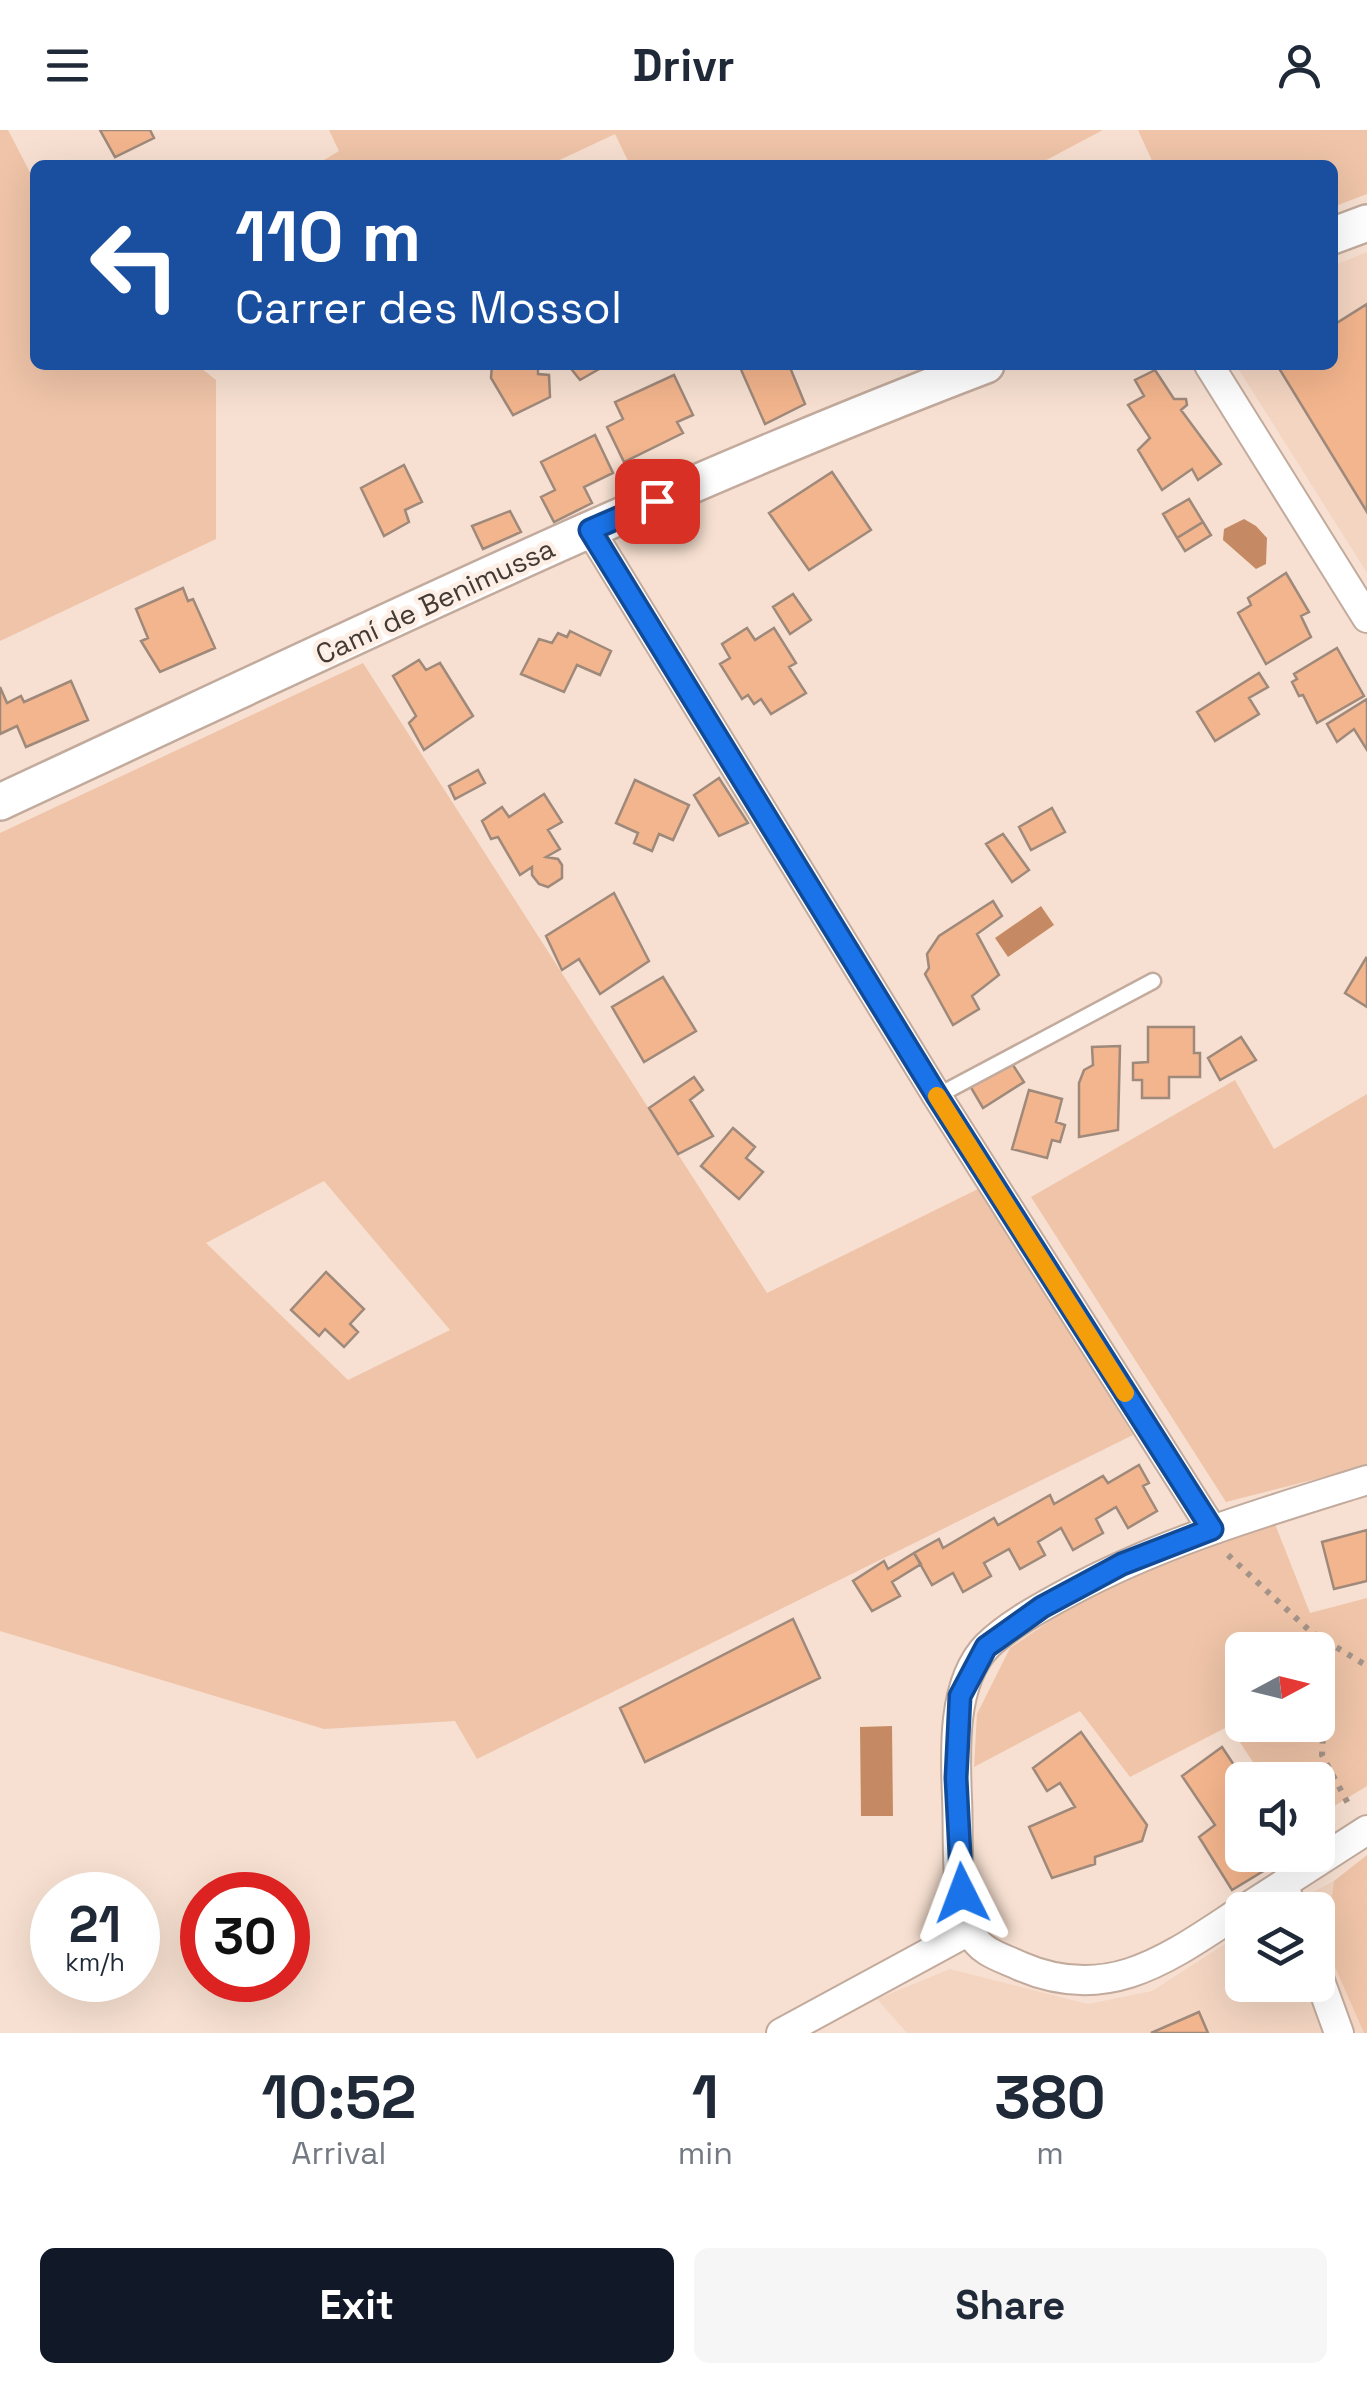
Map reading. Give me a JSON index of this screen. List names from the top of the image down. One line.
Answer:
{"streets":{"street":["Camí de Benimussa"]},"north":"right","page":{"header":"Drivr","turn":["110 m","Carrer des Mossol"],"speed":"21 km/h","limit":"30","eta":["10:52","Arrival","1","min","380","m"],"buttons":["Exit","Share"]}}
